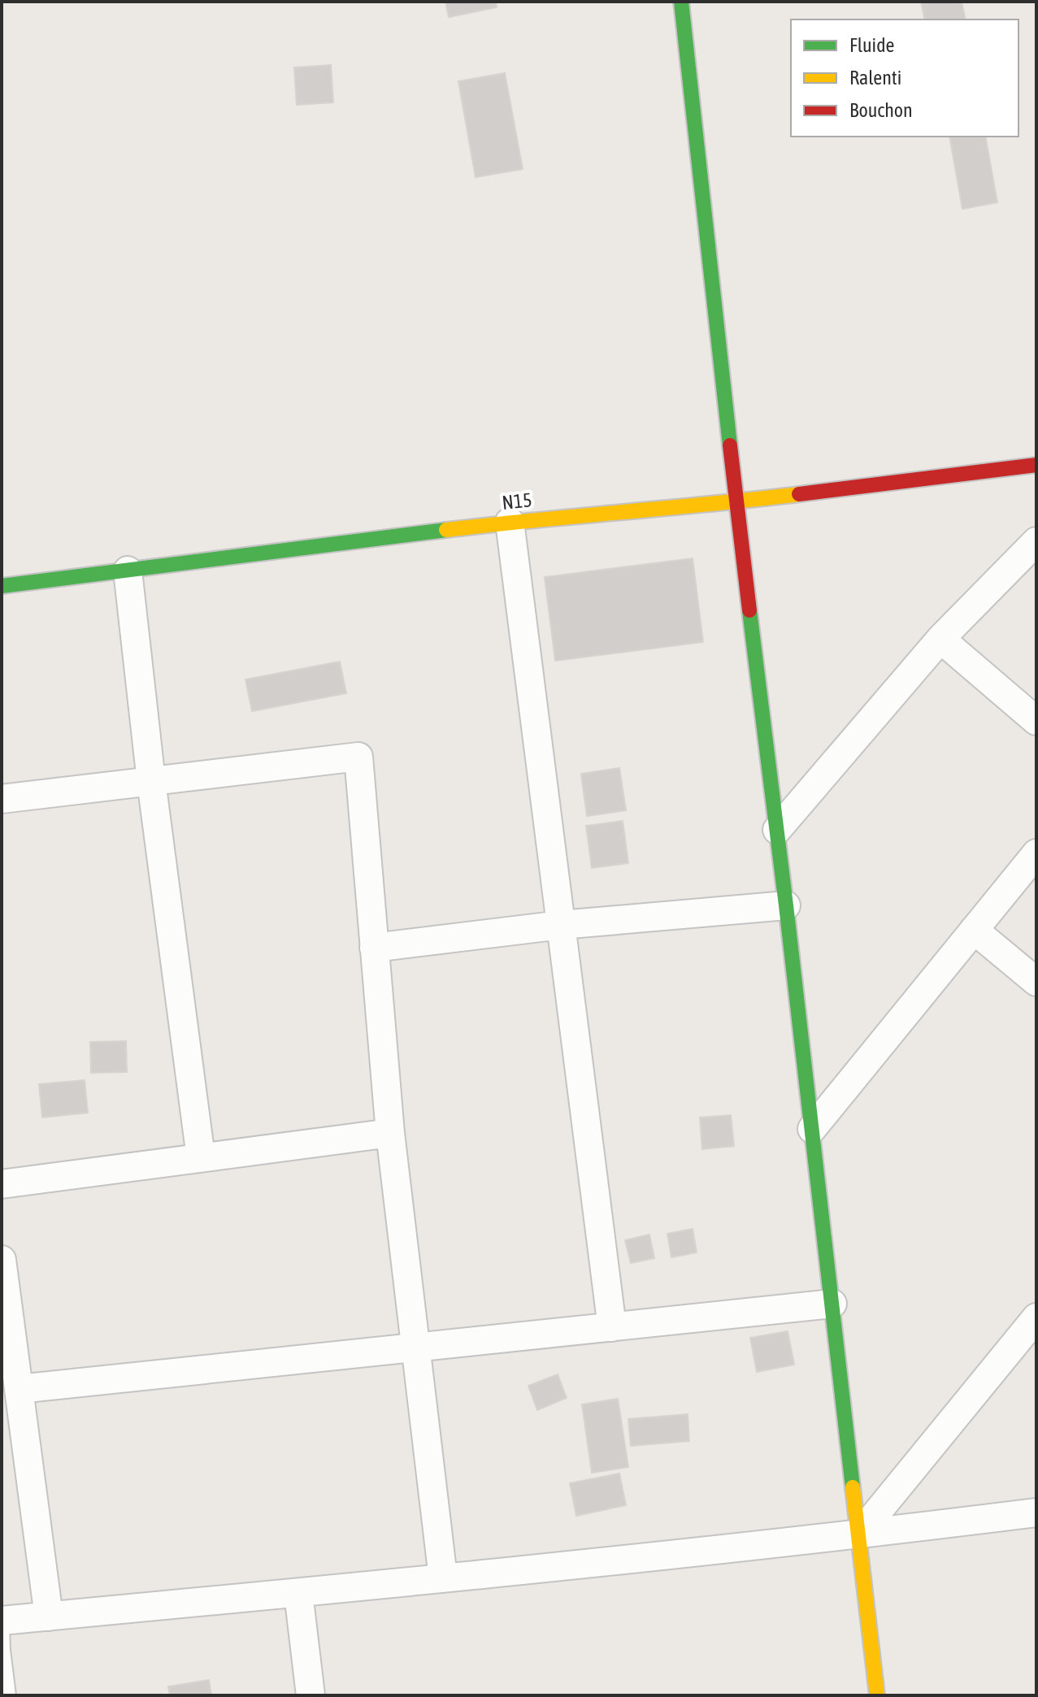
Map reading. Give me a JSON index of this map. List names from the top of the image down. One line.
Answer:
{"streets":{"street":["N15"]},"legend":["Fluide","Ralenti","Bouchon"]}
